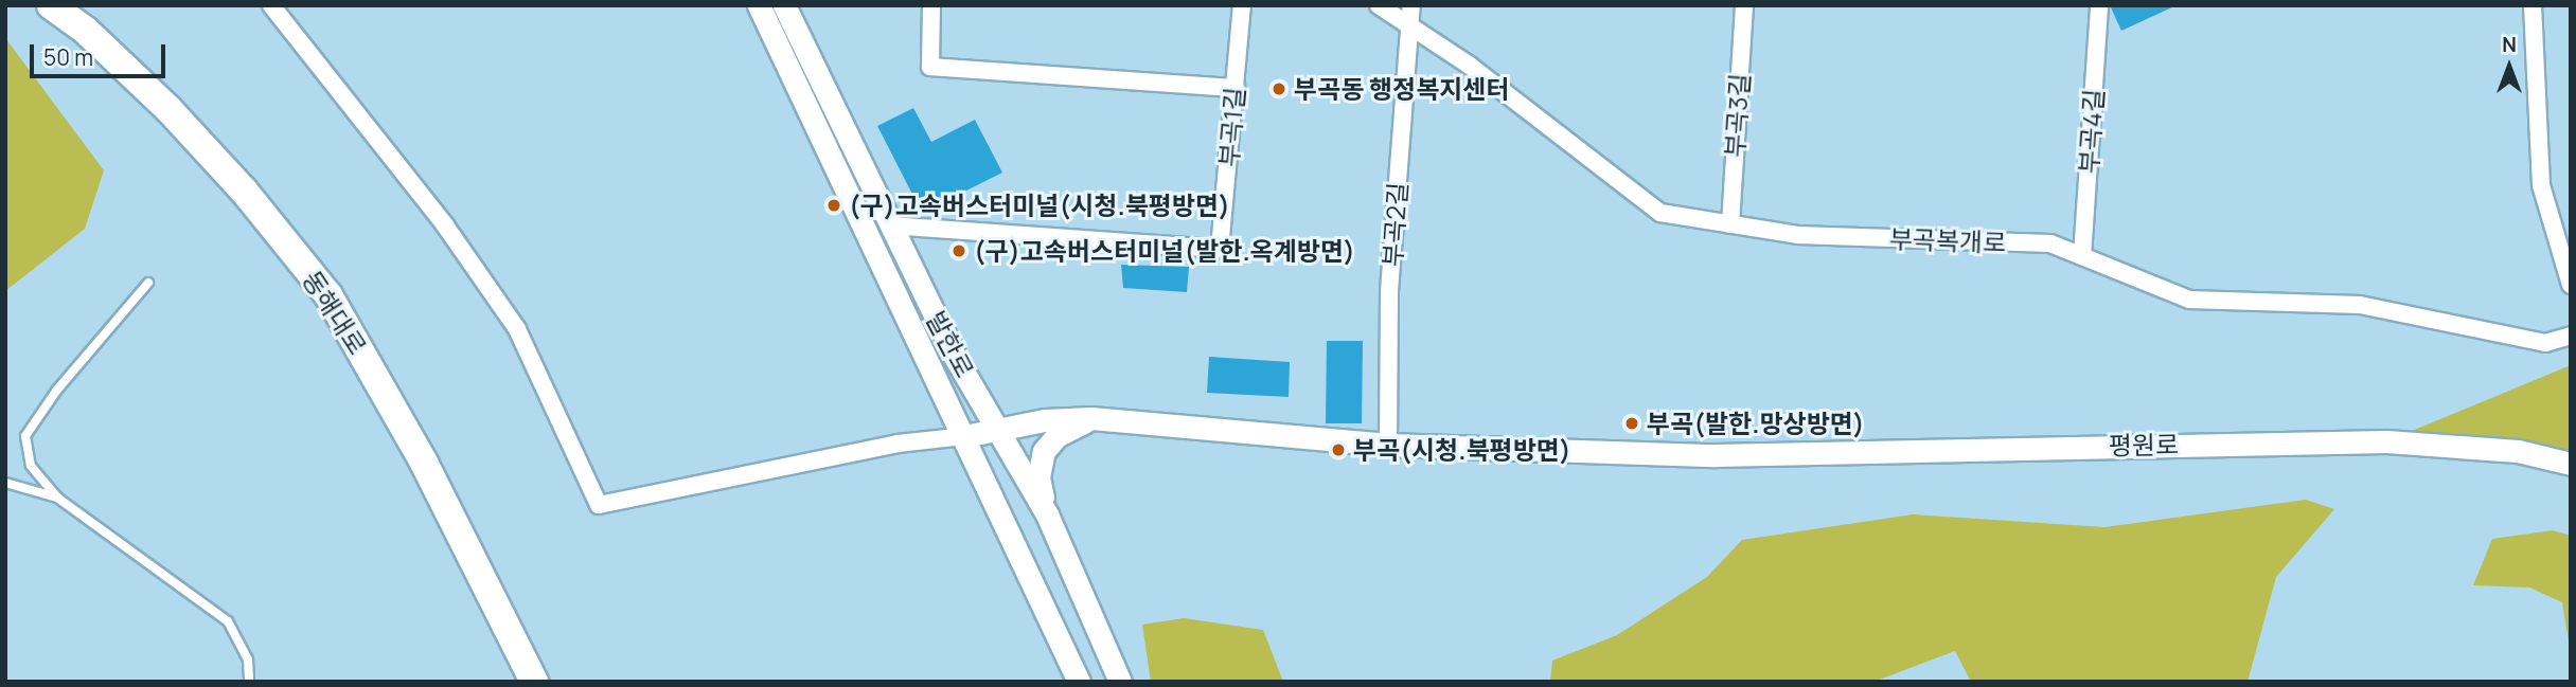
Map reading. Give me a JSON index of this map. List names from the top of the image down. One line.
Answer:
{"streets":{"main road":["동해대로"],"street":["부곡3길","부곡1길","부곡4길","부곡2길","부곡복개로","발한로","평원로"]},"crossings":[["부곡3길","부곡복개로"],["부곡1길","발한로"],["부곡4길","부곡복개로"],["부곡2길","부곡복개로"],["부곡2길","평원로"],["발한로","평원로"]],"places":["부곡동 행정복지센터","(구)고속버스터미널(시청.북평방면)","(구)고속버스터미널(발한.옥계방면)","부곡(발한.망상방면)","부곡(시청.북평방면)"],"scale_bar":"50 m","north":"top"}
